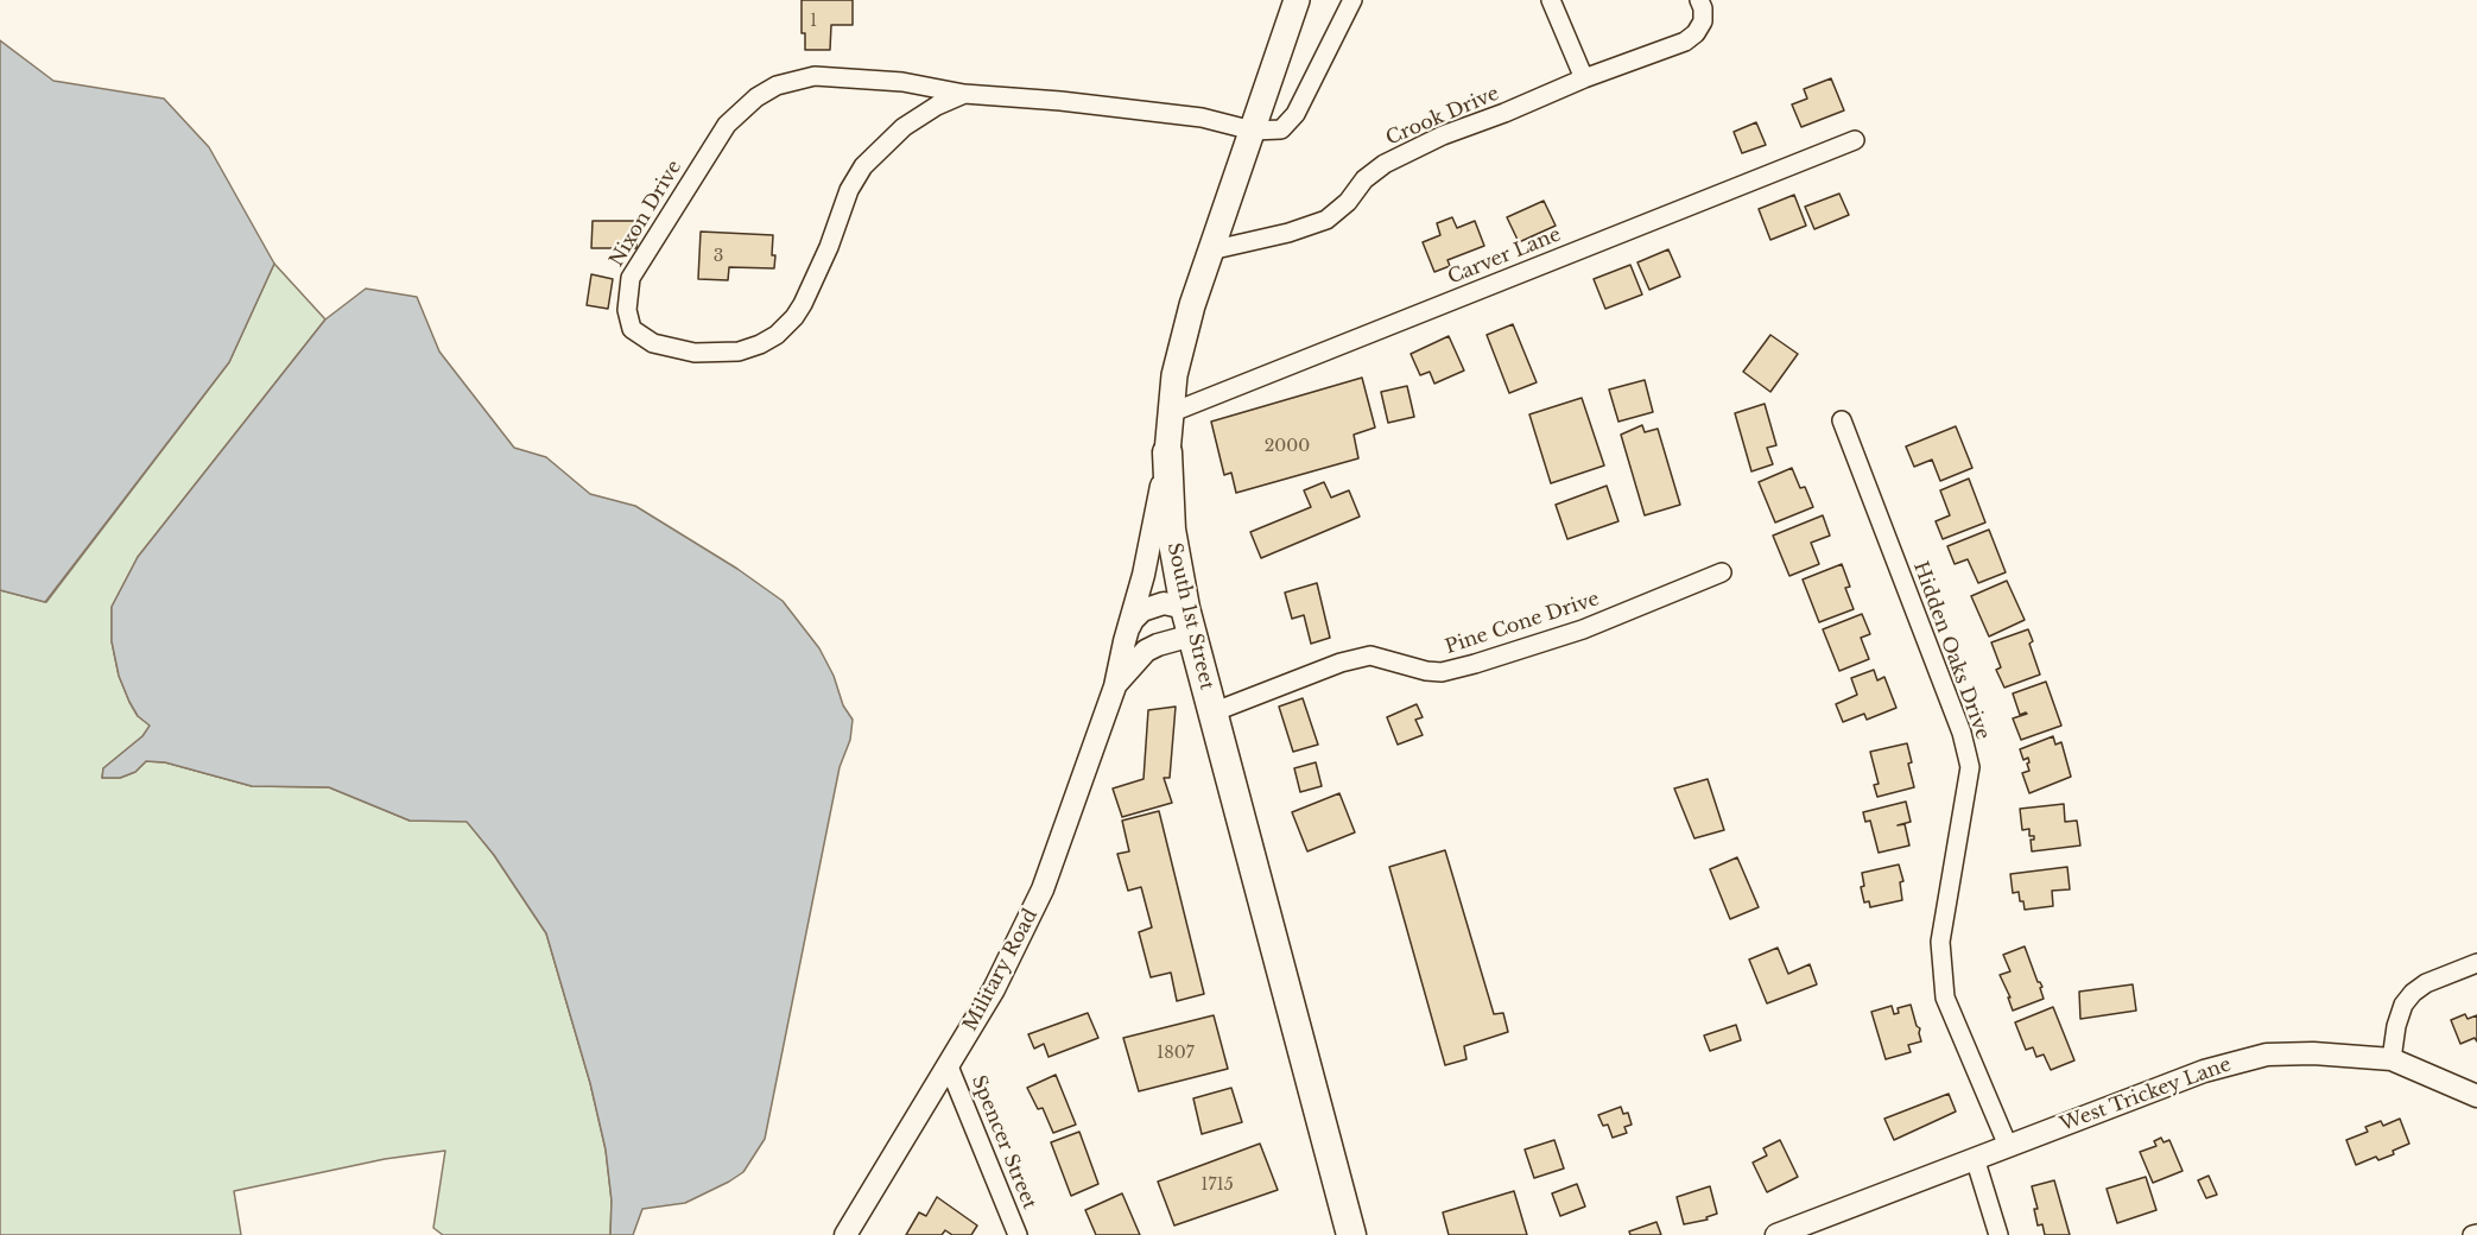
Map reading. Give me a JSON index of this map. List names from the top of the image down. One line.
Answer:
{"streets":{"main road":["South 1st Street"],"street":["Crook Drive","Nixon Drive","Carver Lane","Pine Cone Drive","Hidden Oaks Drive","Military Road","West Trickey Lane","Spencer Street"]},"crossings":[["Crook Drive","South 1st Street"],["Nixon Drive","South 1st Street"],["Carver Lane","South 1st Street"],["South 1st Street","Pine Cone Drive"],["South 1st Street","Military Road"],["Hidden Oaks Drive","West Trickey Lane"],["Military Road","Spencer Street"]],"house_numbers":["1","3","2000","1807","1715"]}
